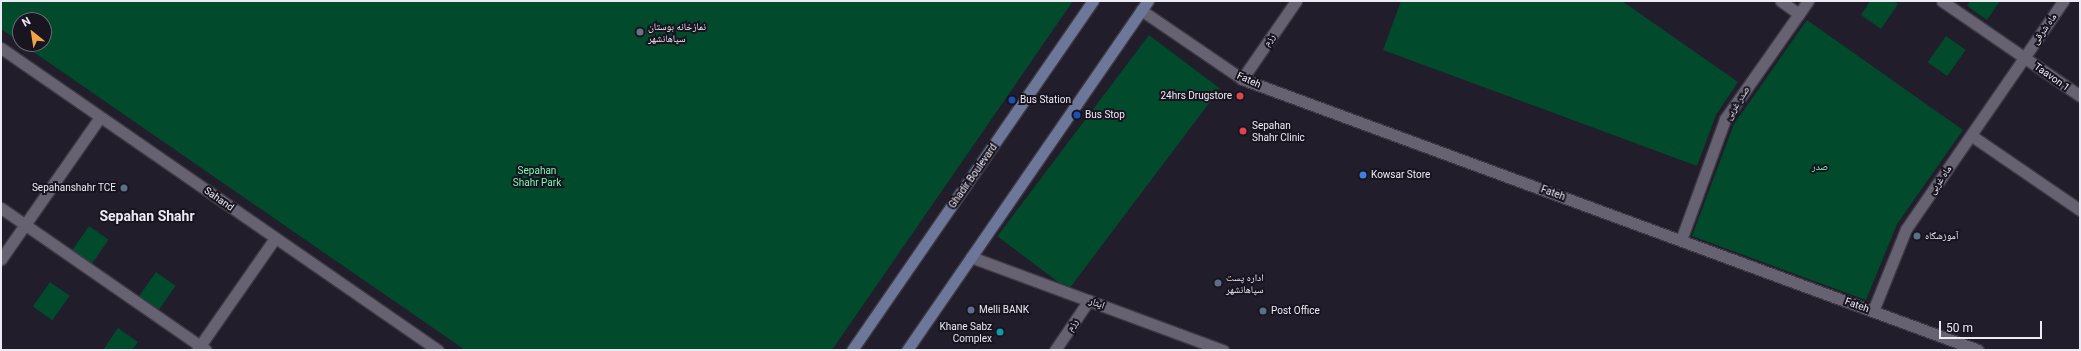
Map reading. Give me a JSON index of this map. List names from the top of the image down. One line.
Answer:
{"streets":{"main road":["Ghadir Boulevard"],"street":["ماه شرقی","رزم","Taavon 1","Fateh","صدر غربی","ماه غربی","Sahand","ایثار"]},"crossings":[["ماه شرقی","Taavon 1"],["ماه شرقی","ماه غربی"],["رزم","Fateh"],["رزم","ایثار"],["Taavon 1","ماه غربی"],["Fateh","صدر غربی"],["Fateh","ماه غربی"]],"districts":["Sepahan Shahr"],"parks":["صدر","Sepahan Shahr Park"],"places":["نمازخانه بوستان سپاهانشهر","24hrs Drugstore","Bus Station","Bus Stop","Sepahan Shahr Clinic","Kowsar Store","Sepahanshahr TCE","آموزشگاه","اداره پست سپاهانشهر","Melli BANK","Post Office","Khane Sabz Complex"],"scale_bar":"50 m","north":"top left"}
